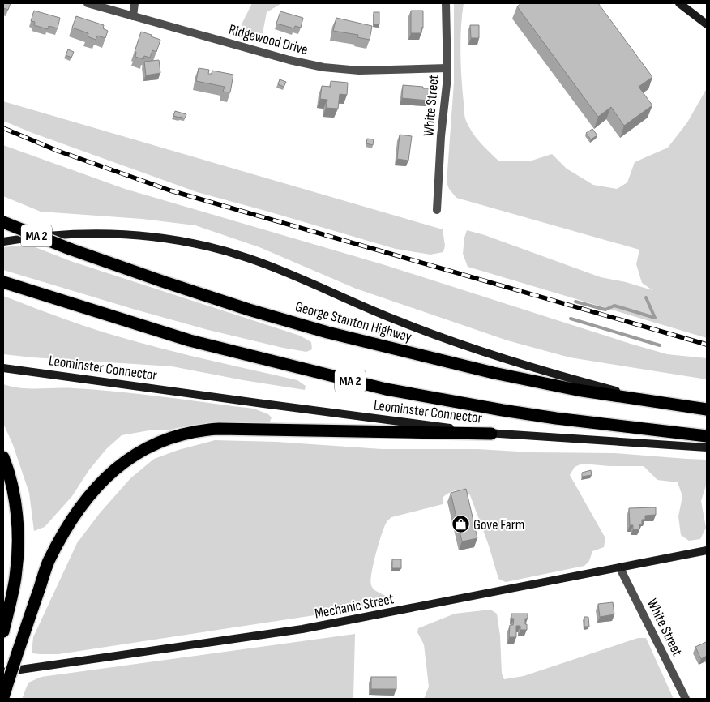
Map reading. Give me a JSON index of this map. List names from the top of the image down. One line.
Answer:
{"streets":{"highway":["MA 2","George Stanton Highway"],"main road":["Leominster Connector","Mechanic Street"],"street":["Ridgewood Drive","White Street"]},"crossings":[["Ridgewood Drive","White Street"],["White Street","Mechanic Street"]],"places":{"shop":["Gove Farm"]}}
